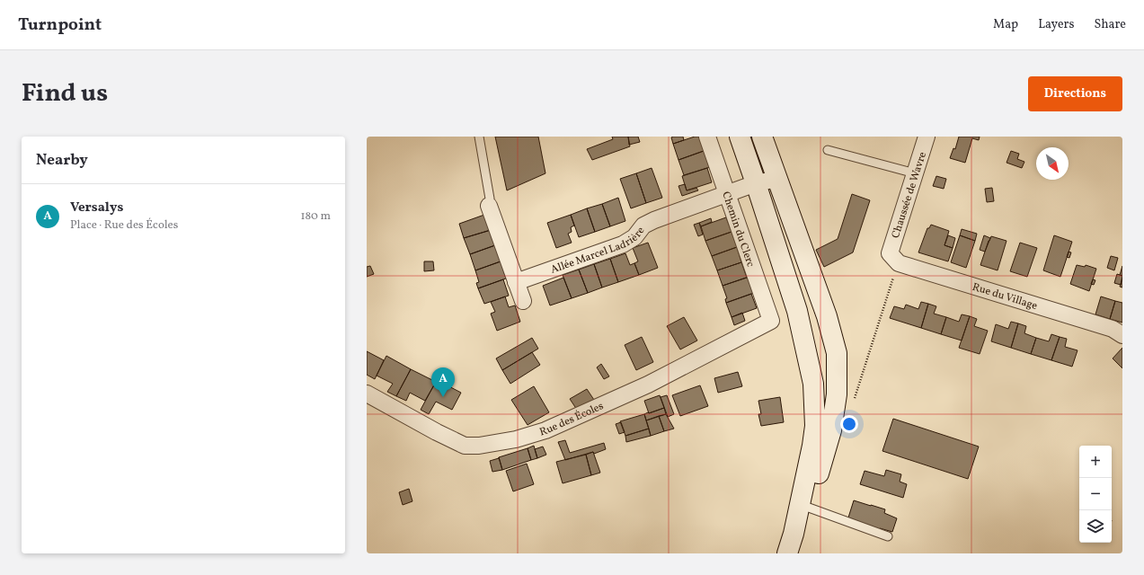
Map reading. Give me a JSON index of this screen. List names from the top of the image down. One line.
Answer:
{"streets":{"street":["Chaussée de Wavre","Chemin du Clerc","Allée Marcel Ladrière","Rue du Village","Rue des Écoles"]},"crossings":[["Chaussée de Wavre","Rue du Village"],["Chemin du Clerc","Allée Marcel Ladrière"],["Chemin du Clerc","Rue des Écoles"]],"north":"bottom right","page":{"header":"Turnpoint","nav":["Map","Layers","Share"],"title":"Find us","buttons":"Directions","heading":"Nearby","list":[{"mark":"A","name":"Versalys","note":"Place · Rue des Écoles","value":"180 m"}],"pins":"A","map_buttons":["+","−"]}}
